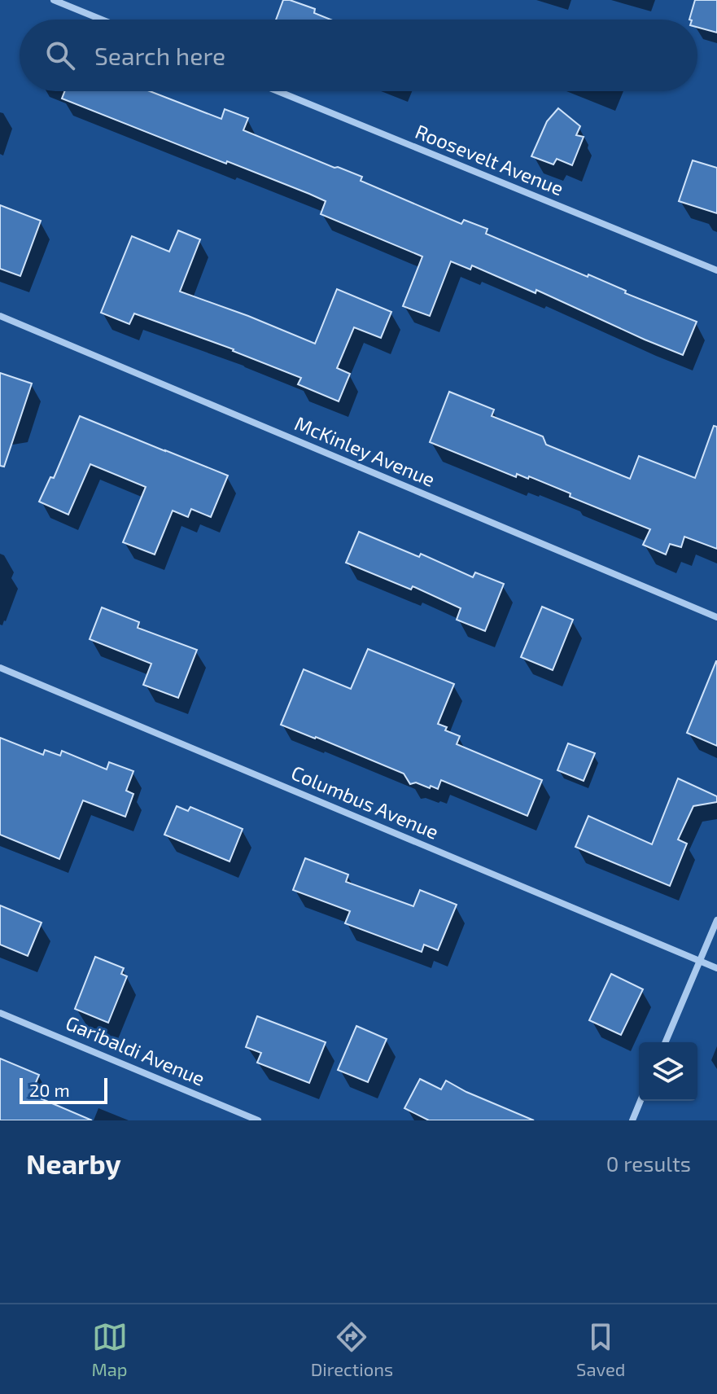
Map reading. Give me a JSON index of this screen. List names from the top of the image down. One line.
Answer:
{"streets":{"street":["Roosevelt Avenue","McKinley Avenue","Columbus Avenue","Garibaldi Avenue"]},"scale_bar":"20 m","page":{"search":"Search here","scale":"20 m","heading":["Nearby","0 results"],"nav":["Map","Directions","Saved"]}}
